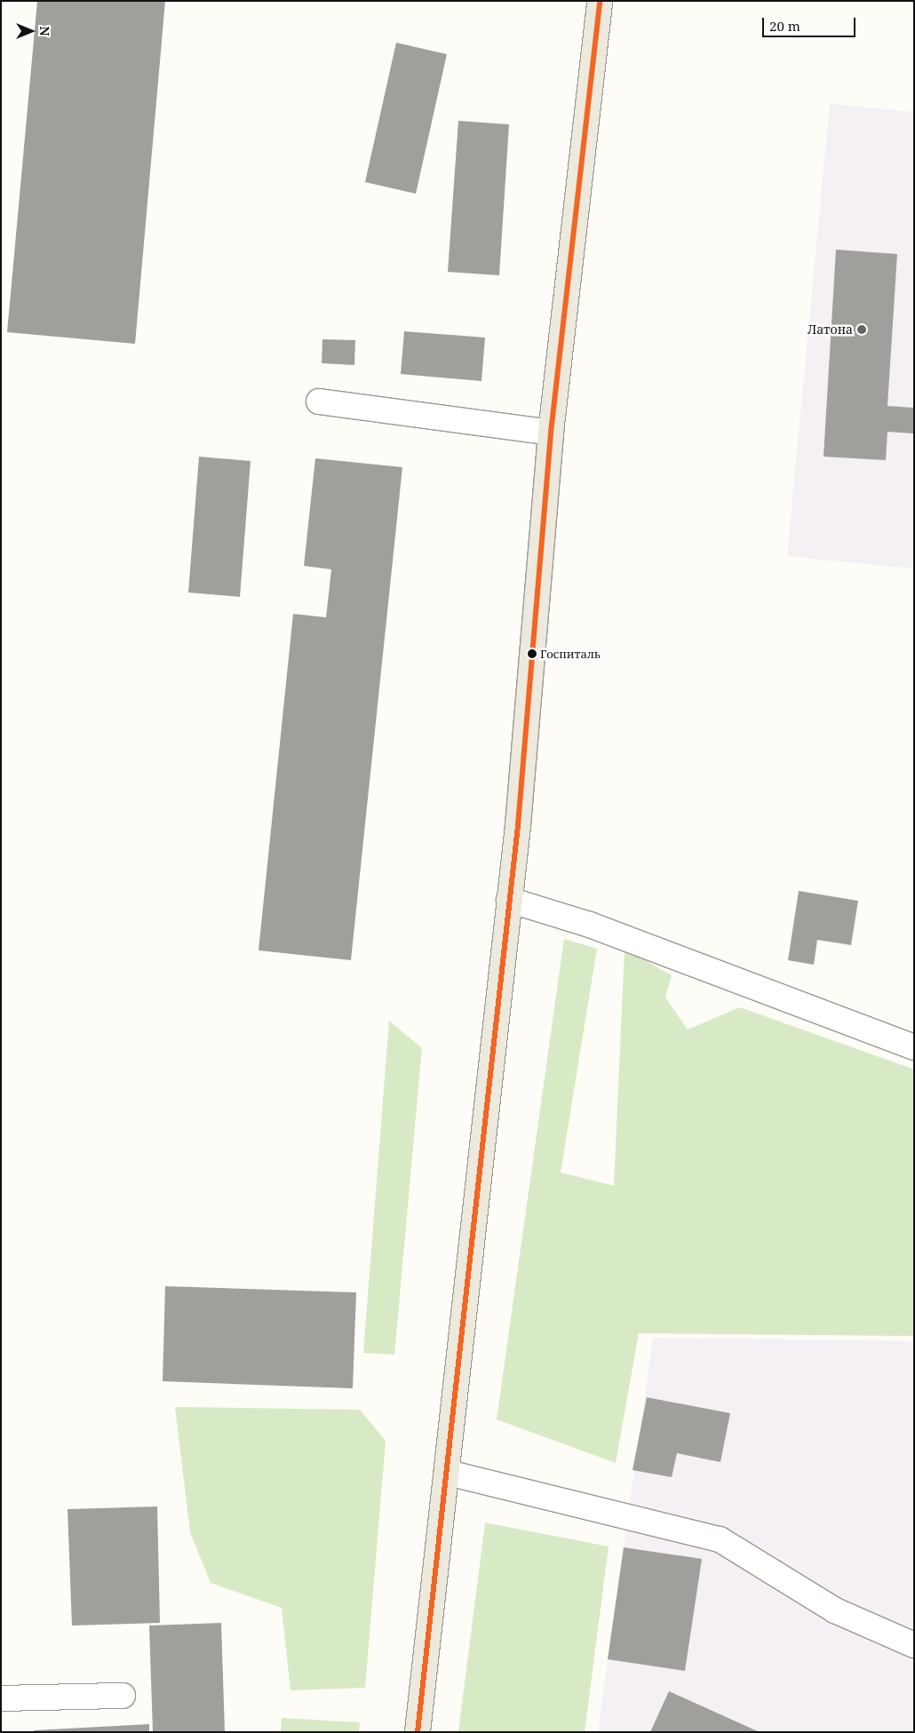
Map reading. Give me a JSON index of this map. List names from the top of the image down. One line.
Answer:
{"places":["Латона","Госпиталь"],"scale_bar":"20 m","north":"right"}
